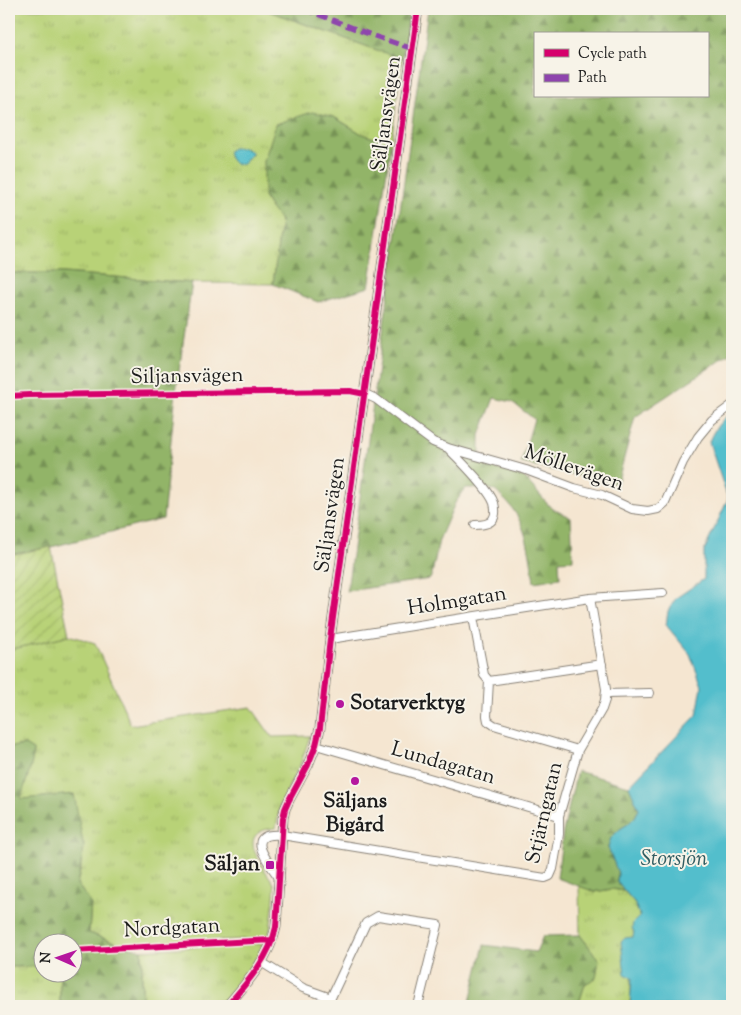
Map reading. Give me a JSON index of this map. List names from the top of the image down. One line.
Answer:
{"streets":{"street":["Säljansvägen","Möllevägen","Holmgatan","Lundagatan","Stjärngatan"],"cycle path":["Siljansvägen","Nordgatan"]},"crossings":[["Säljansvägen","Möllevägen"],["Säljansvägen","Holmgatan"],["Säljansvägen","Lundagatan"],["Säljansvägen","Stjärngatan"],["Holmgatan","Stjärngatan"],["Lundagatan","Stjärngatan"]],"water":["Storsjön"],"places":{"other":["Sotarverktyg","Säljans Bigård"],"transit":["Säljan"]},"legend":["Cycle path","Path"],"north":"left"}
